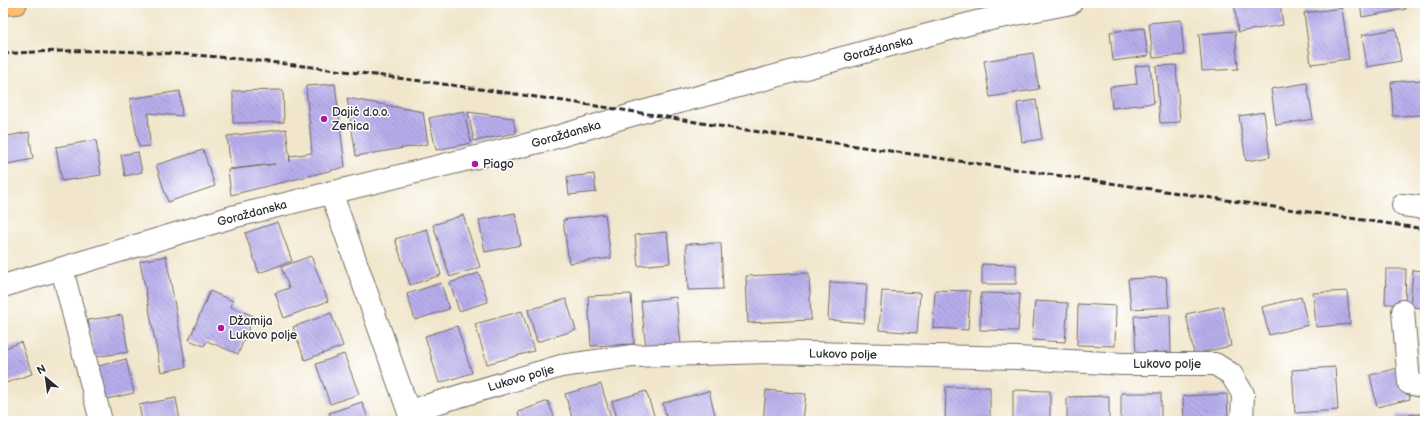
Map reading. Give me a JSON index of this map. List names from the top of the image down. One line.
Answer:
{"streets":{"street":["Goraždanska","Lukovo polje"]},"crossings":[["Goraždanska","Lukovo polje"]],"places":["Dajić d.o.o. Zenica","Piago","Džamija Lukovo polje"],"north":"top left"}
